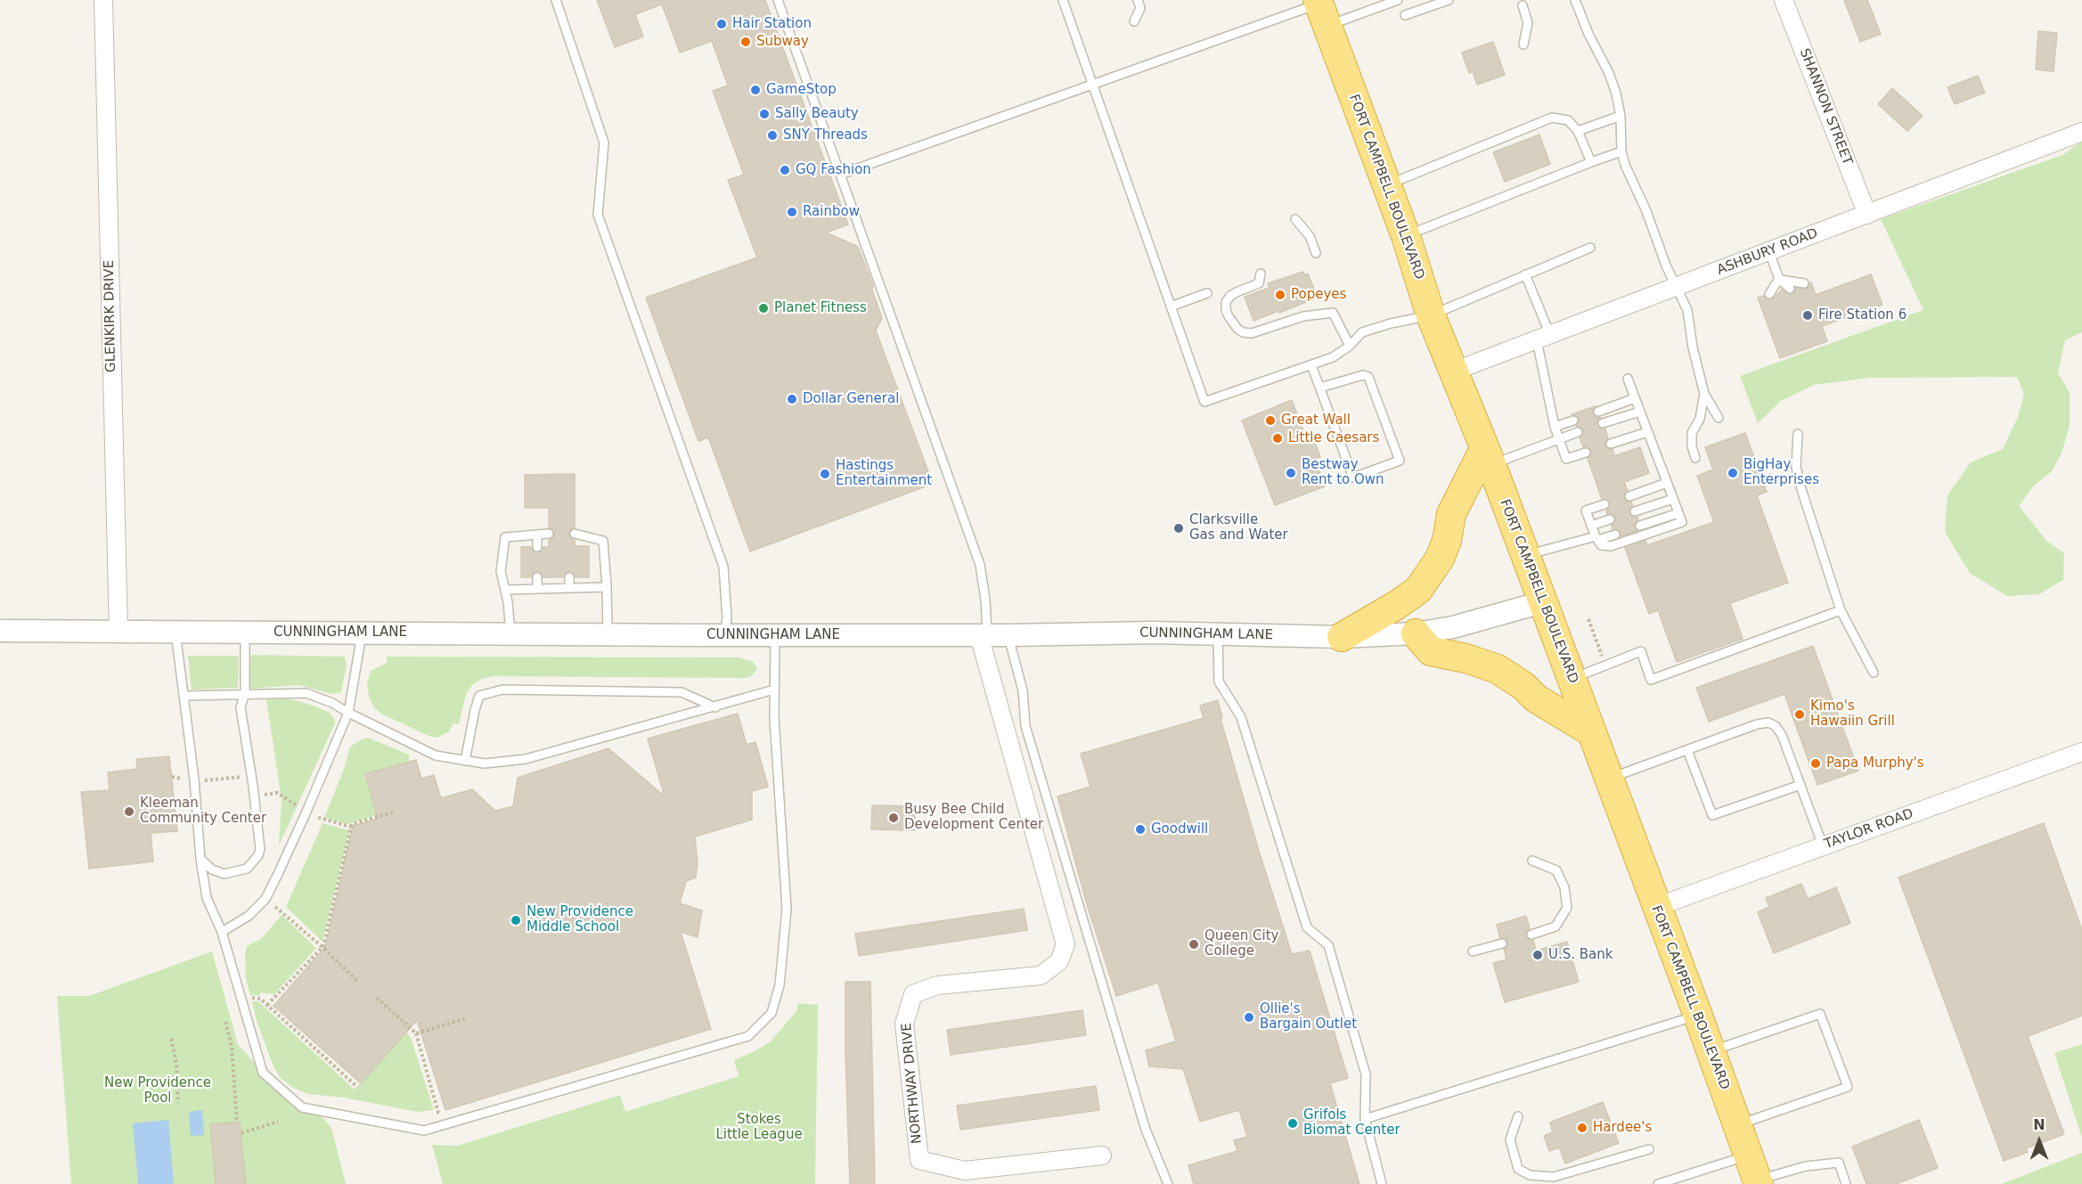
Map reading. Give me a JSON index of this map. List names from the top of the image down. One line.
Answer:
{"streets":{"highway":["FORT CAMPBELL BOULEVARD"],"street":["SHANNON STREET","ASHBURY ROAD","GLENKIRK DRIVE","CUNNINGHAM LANE","TAYLOR ROAD","NORTHWAY DRIVE"]},"crossings":[["SHANNON STREET","ASHBURY ROAD"],["FORT CAMPBELL BOULEVARD","ASHBURY ROAD"],["FORT CAMPBELL BOULEVARD","CUNNINGHAM LANE"],["FORT CAMPBELL BOULEVARD","TAYLOR ROAD"],["GLENKIRK DRIVE","CUNNINGHAM LANE"],["CUNNINGHAM LANE","NORTHWAY DRIVE"]],"parks":["New Providence Pool","Stokes Little League"],"places":["Hair Station","Subway","GameStop","Sally Beauty","SNY Threads","GQ Fashion","Rainbow","Popeyes","Planet Fitness","Fire Station 6","Dollar General","Great Wall","Little Caesars","Bestway Rent to Own","BigHay Enterprises","Hastings Entertainment","Clarksville Gas and Water","Kimo's Hawaiin Grill","Papa Murphy's","Kleeman Community Center","Busy Bee Child Development Center","Goodwill","New Providence Middle School","Queen City College","U.S. Bank","Ollie's Bargain Outlet","Grifols Biomat Center","Hardee's"],"north":"top"}
